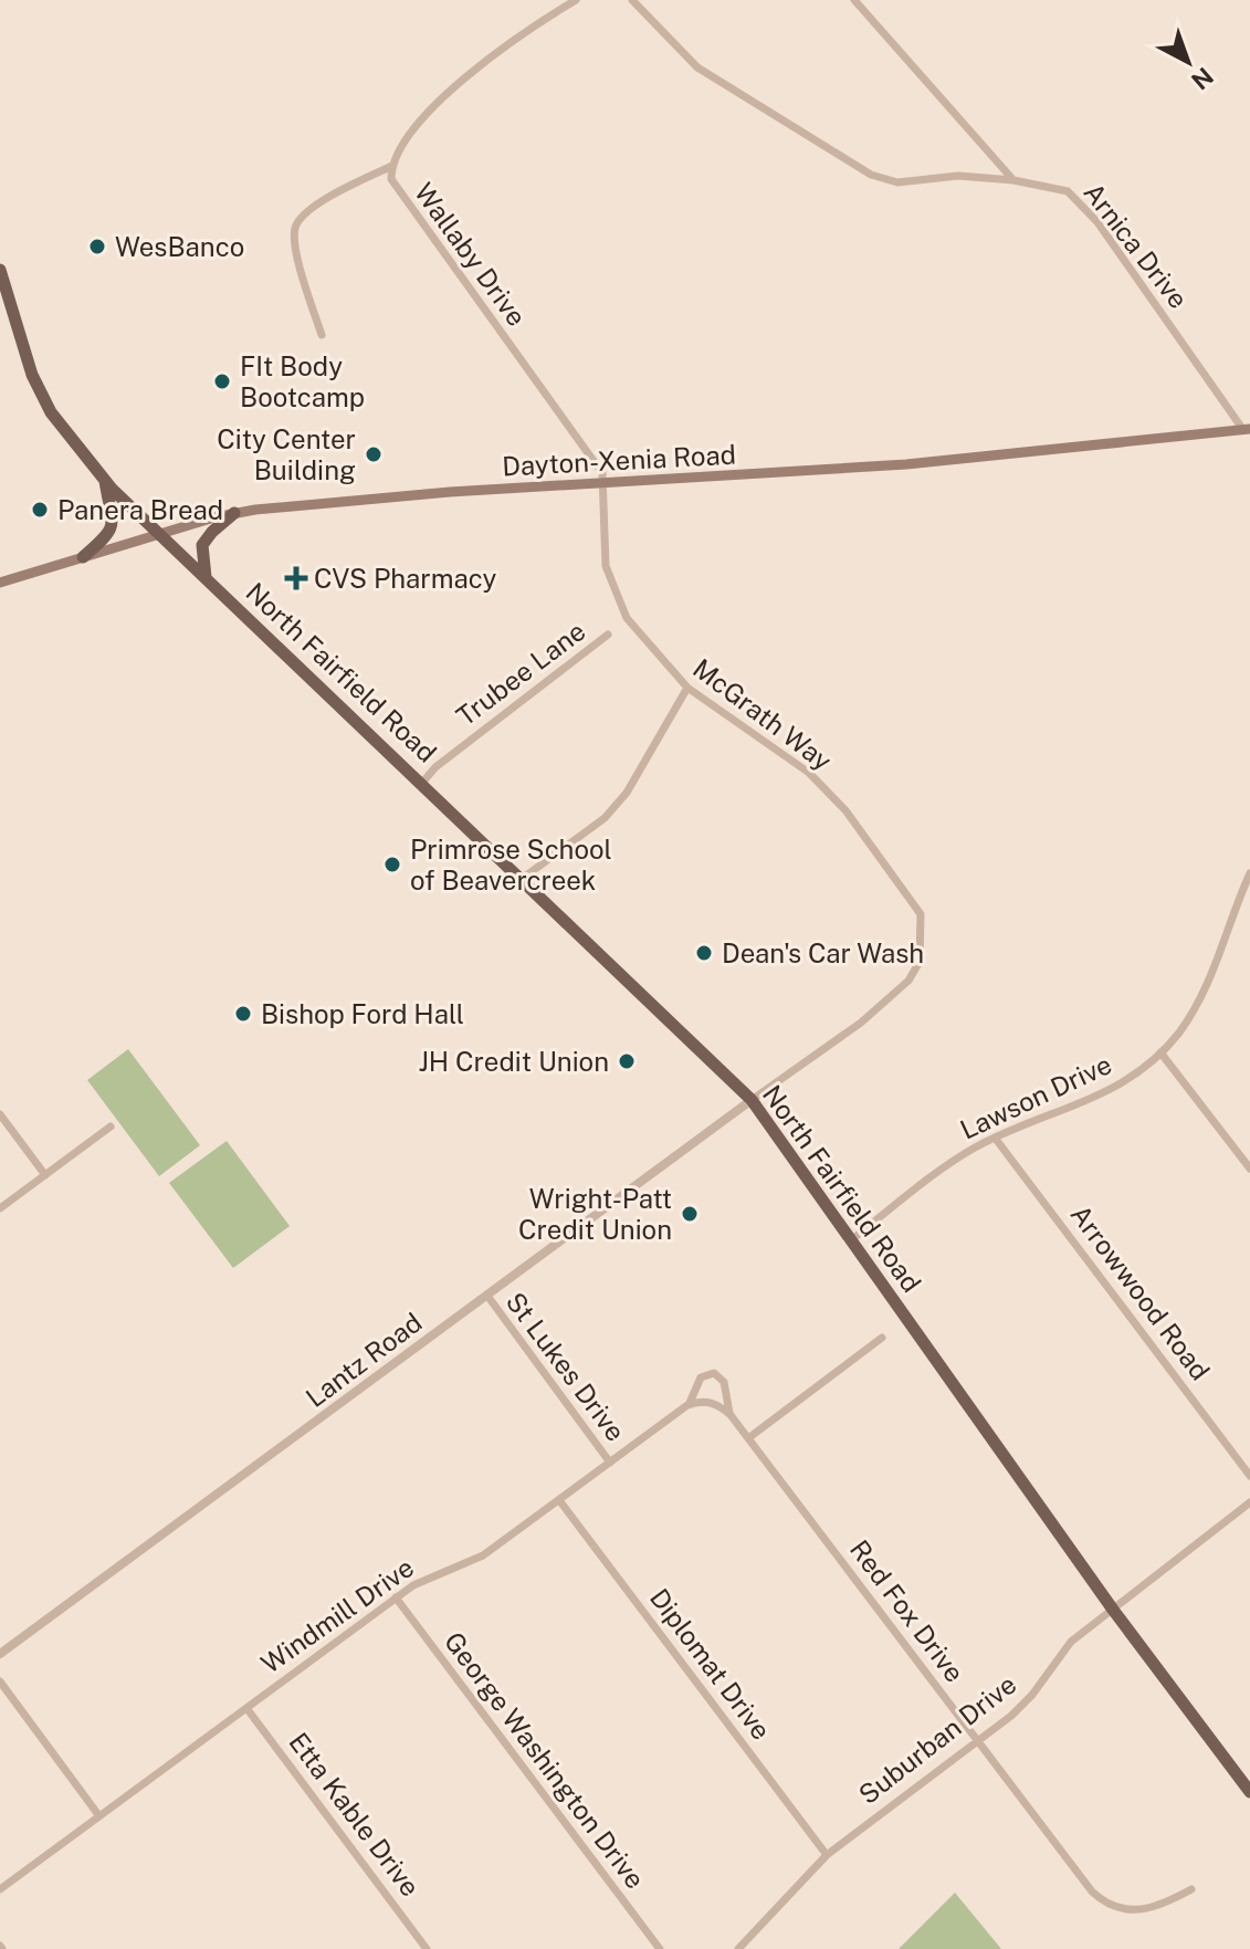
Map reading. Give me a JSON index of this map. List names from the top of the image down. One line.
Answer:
{"streets":{"main road":["Dayton-Xenia Road","North Fairfield Road"],"street":["Arnica Drive","Wallaby Drive","Trubee Lane","McGrath Way","Lawson Drive","Arrowwood Road","Lantz Road","St Lukes Drive","Red Fox Drive","Windmill Drive","Diplomat Drive","Suburban Drive","George Washington Drive","Etta Kable Drive"]},"crossings":[["Arnica Drive","Dayton-Xenia Road"],["Wallaby Drive","Dayton-Xenia Road"],["Wallaby Drive","McGrath Way"],["Dayton-Xenia Road","North Fairfield Road"],["Dayton-Xenia Road","McGrath Way"],["North Fairfield Road","Trubee Lane"],["North Fairfield Road","McGrath Way"],["North Fairfield Road","Lawson Drive"],["North Fairfield Road","Lantz Road"],["North Fairfield Road","Suburban Drive"],["McGrath Way","Lantz Road"],["Lawson Drive","Arrowwood Road"],["Lantz Road","St Lukes Drive"],["St Lukes Drive","Windmill Drive"],["Red Fox Drive","Suburban Drive"],["Windmill Drive","Diplomat Drive"],["Windmill Drive","George Washington Drive"],["Windmill Drive","Etta Kable Drive"],["Diplomat Drive","Suburban Drive"]],"places":{"other":["WesBanco","FIt Body Bootcamp","City Center Building","Panera Bread","Primrose School of Beavercreek","Dean's Car Wash","Bishop Ford Hall","JH Credit Union","Wright-Patt Credit Union"],"health":["CVS Pharmacy"]},"north":"bottom right"}
